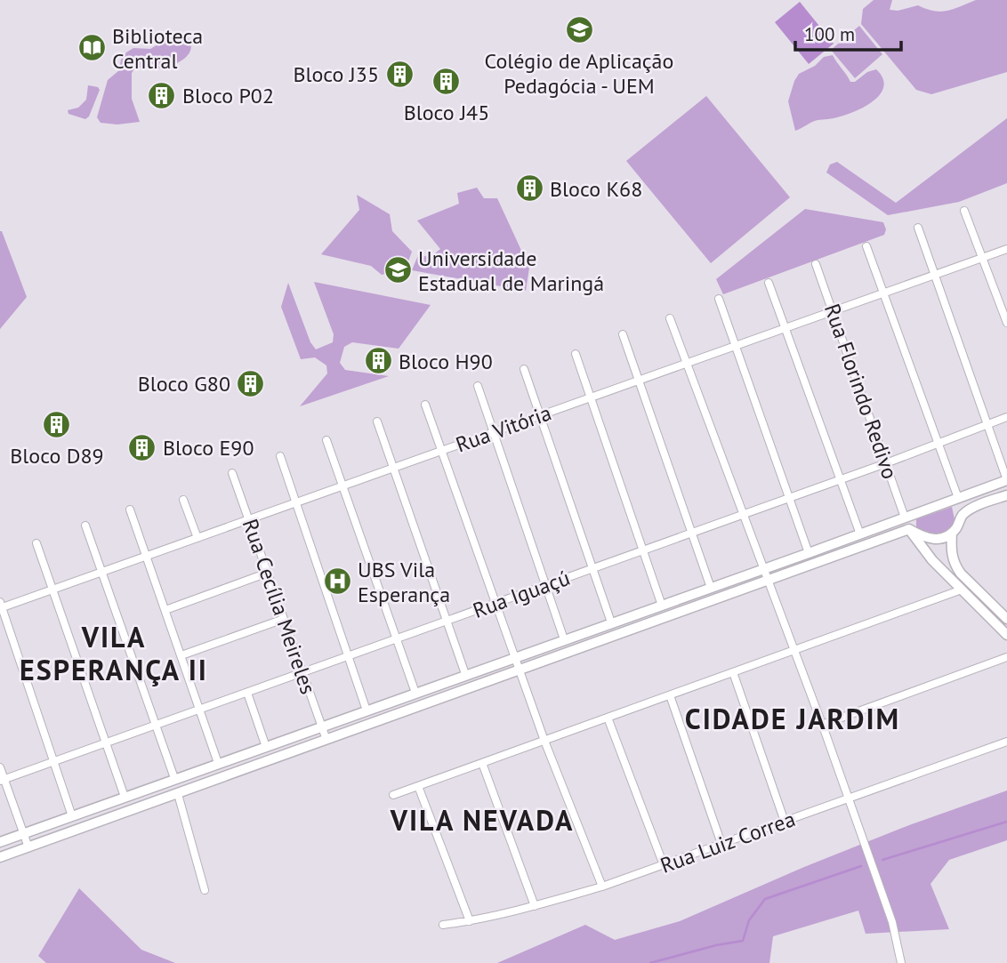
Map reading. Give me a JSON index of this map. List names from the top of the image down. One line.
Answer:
{"streets":{"street":["Rua Florindo Redivo","Rua Vitória","Rua Iguaçú","Rua Cecília Meireles","Rua Luiz Correa"]},"crossings":[["Rua Florindo Redivo","Rua Vitória"],["Rua Florindo Redivo","Rua Iguaçú"],["Rua Vitória","Rua Cecília Meireles"],["Rua Iguaçú","Rua Cecília Meireles"]],"districts":["VILA ESPERANÇA II","CIDADE JARDIM","VILA NEVADA"],"places":{"school or university":["Colégio de Aplicação Pedagócia - UEM","Universidade Estadual de Maringá"],"library":["Biblioteca Central"],"building":["Bloco J35","Bloco J45","Bloco P02","Bloco K68","Bloco H90","Bloco G80","Bloco D89","Bloco E90"],"hospital":["UBS Vila Esperança"]},"scale_bar":"100 m"}
